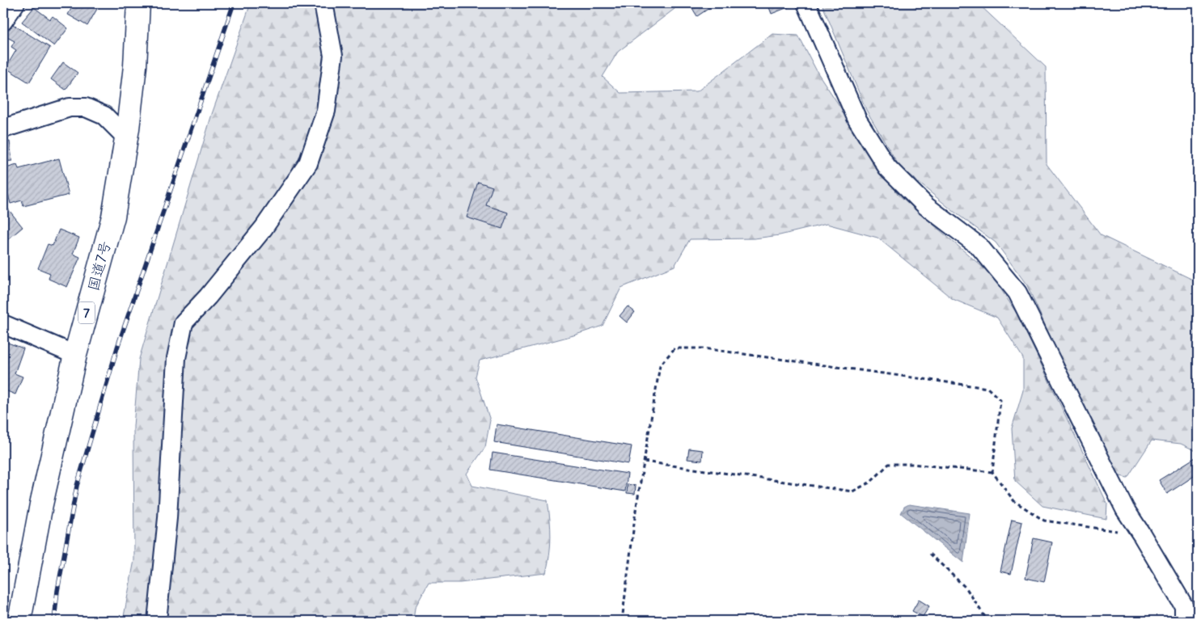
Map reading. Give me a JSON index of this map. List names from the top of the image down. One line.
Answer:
{"streets":{"highway":["国道7号","7"]}}
